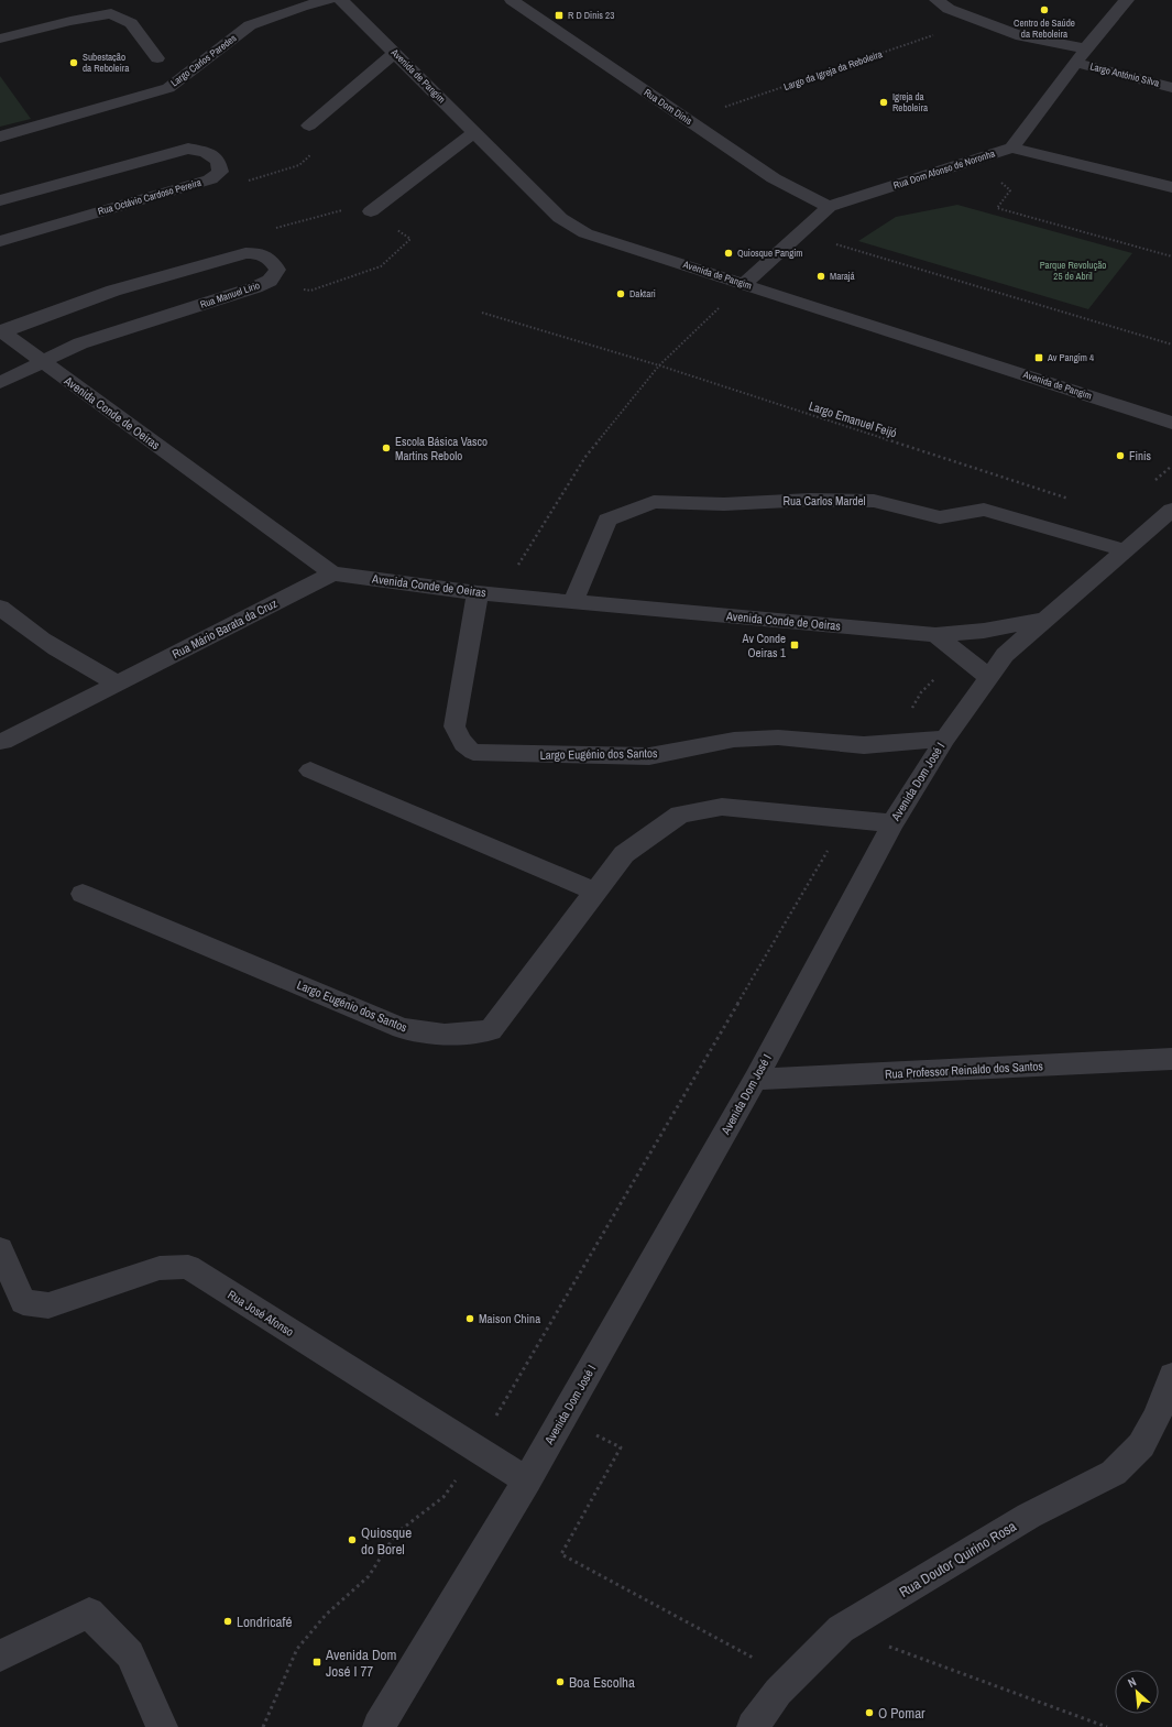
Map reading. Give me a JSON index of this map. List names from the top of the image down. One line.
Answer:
{"streets":{"street":["Largo Carlos Paredes","Largo António Silva","Avenida de Pangim","Rua Dom Dinis","Rua Dom Afonso de Noronha","Rua Octávio Cardoso Pereira","Rua Manuel Lírio","Avenida Conde de Oeiras","Rua Carlos Mardel","Rua Mário Barata da Cruz","Largo Eugénio dos Santos","Avenida Dom José I","Rua Professor Reinaldo dos Santos","Rua José Afonso","Rua Doutor Quirino Rosa"],"path":["Largo da Igreja da Reboleira","Largo Emanuel Feijó"]},"crossings":[["Largo Carlos Paredes","Avenida de Pangim"],["Largo da Igreja da Reboleira","Rua Dom Dinis"],["Avenida de Pangim","Rua Dom Afonso de Noronha"],["Rua Dom Dinis","Rua Dom Afonso de Noronha"],["Rua Manuel Lírio","Avenida Conde de Oeiras"],["Avenida Conde de Oeiras","Rua Carlos Mardel"],["Avenida Conde de Oeiras","Rua Mário Barata da Cruz"],["Avenida Conde de Oeiras","Largo Eugénio dos Santos"],["Avenida Conde de Oeiras","Avenida Dom José I"],["Rua Carlos Mardel","Avenida Dom José I"],["Largo Eugénio dos Santos","Avenida Dom José I"],["Avenida Dom José I","Rua Professor Reinaldo dos Santos"],["Avenida Dom José I","Rua José Afonso"]],"parks":["Parque Revolução 25 de Abril"],"places":{"other":["Centro de Saúde da Reboleira","Subestação da Reboleira","Igreja da Reboleira","Quiosque Pangim","Marajá","Daktari","Escola Básica Vasco Martins Rebolo","Finis","Maison China","Quiosque do Borel","Londricafé","Boa Escolha","O Pomar"],"transit":["R D Dinis 23","Av Pangim 4","Av Conde Oeiras 1","Avenida Dom José I 77"]},"north":"top left"}
